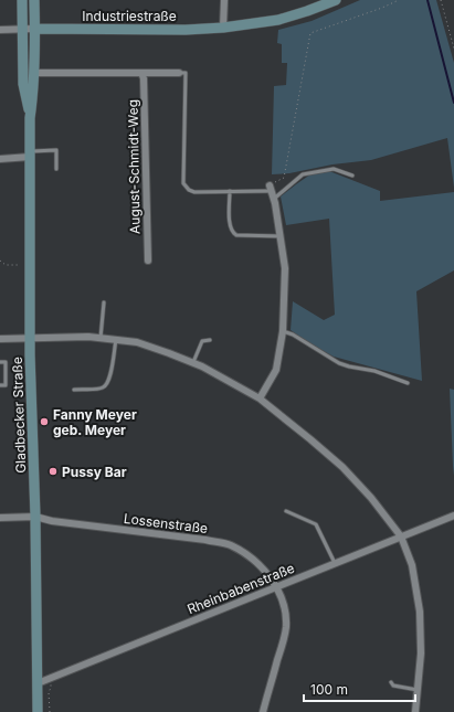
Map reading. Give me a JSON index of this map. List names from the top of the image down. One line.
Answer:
{"streets":{"main road":["Industriestraße","Gladbecker Straße"],"street":["August-Schmidt-Weg","Lossenstraße","Rheinbabenstraße"]},"crossings":[["Industriestraße","Gladbecker Straße"],["Gladbecker Straße","Lossenstraße"],["Gladbecker Straße","Rheinbabenstraße"],["Lossenstraße","Rheinbabenstraße"]],"places":["Fanny Meyer geb. Meyer","Pussy Bar"],"scale_bar":"100 m"}
